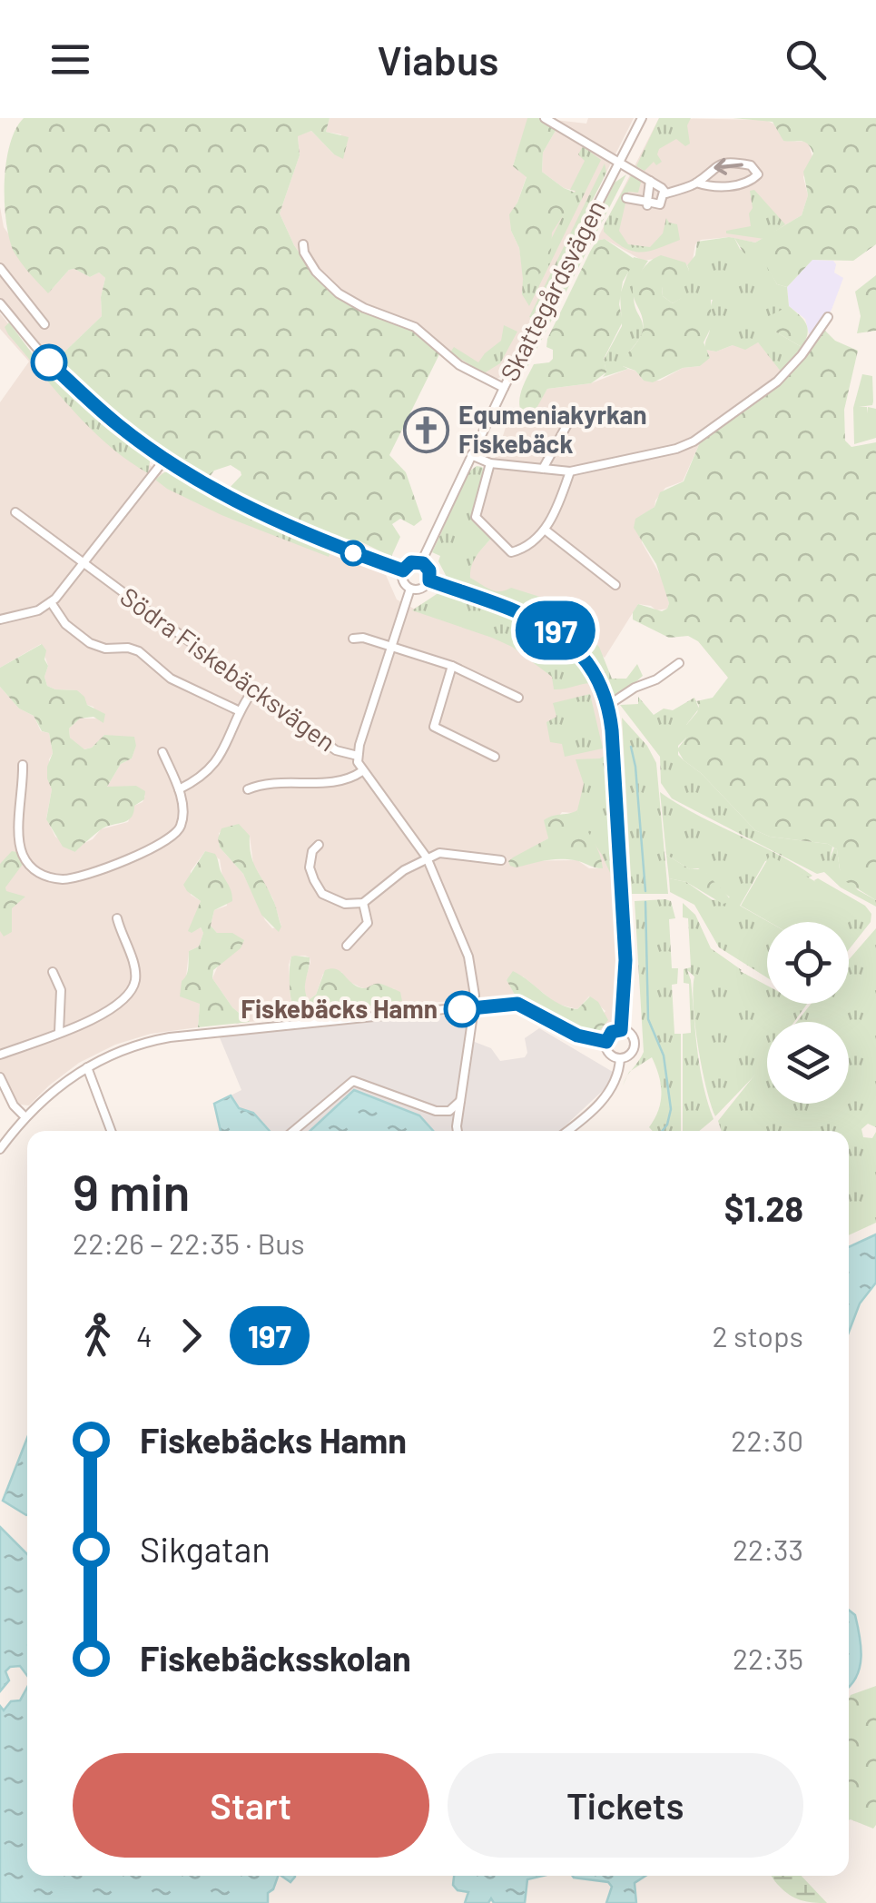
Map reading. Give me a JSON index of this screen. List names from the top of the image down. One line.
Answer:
{"streets":{"street":["Skattegårdsvägen","Södra Fiskebäcksvägen"]},"places":{"church":["Equmeniakyrkan Fiskebäck"],"other":["Fiskebäcks Hamn"]},"lines":["bus line 197"],"page":{"header":"Viabus","on_map":"197","heading":["9 min","22:26 – 22:35 · Bus","$1.28"],"legs":["4","197","2 stops"],"list":[{"name":"Fiskebäcks Hamn","value":"22:30"},{"name":"Sikgatan","value":"22:33"},{"name":"Fiskebäcksskolan","value":"22:35"}],"buttons":["Start","Tickets"]}}
